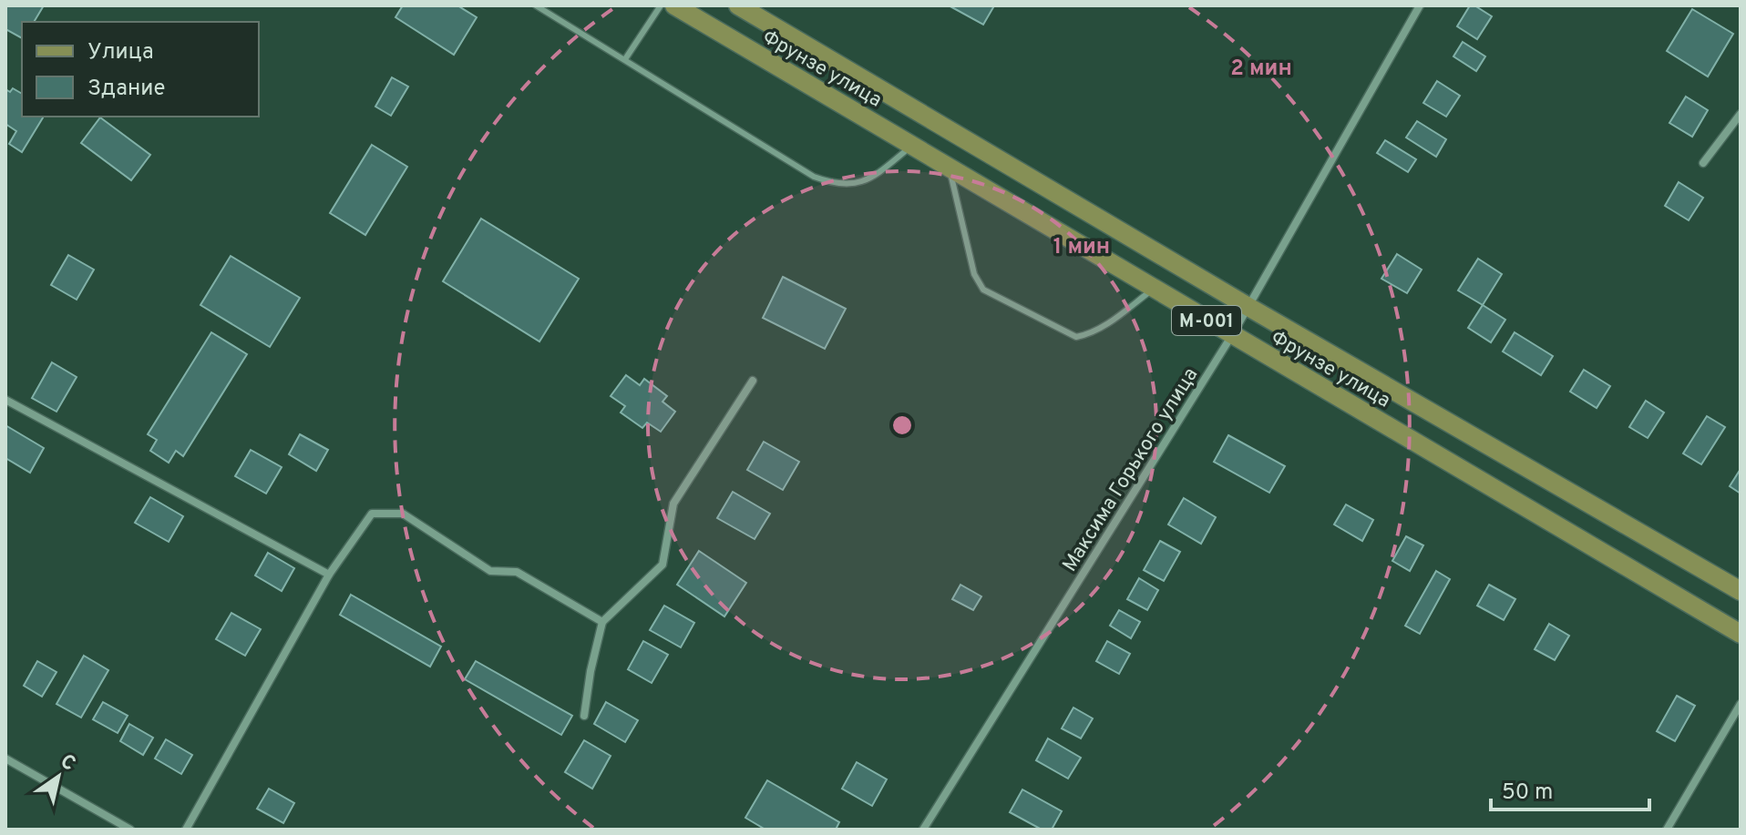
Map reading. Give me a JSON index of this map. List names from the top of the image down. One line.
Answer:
{"streets":{"main road":["Фрунзе улица","M-001"],"street":["Максима Горького улица"]},"crossings":[["Фрунзе улица","Максима Горького улица"]],"legend":["Улица","Здание"],"scale_bar":"50 m","north":"top right","rings":["2 мин","1 мин"]}
